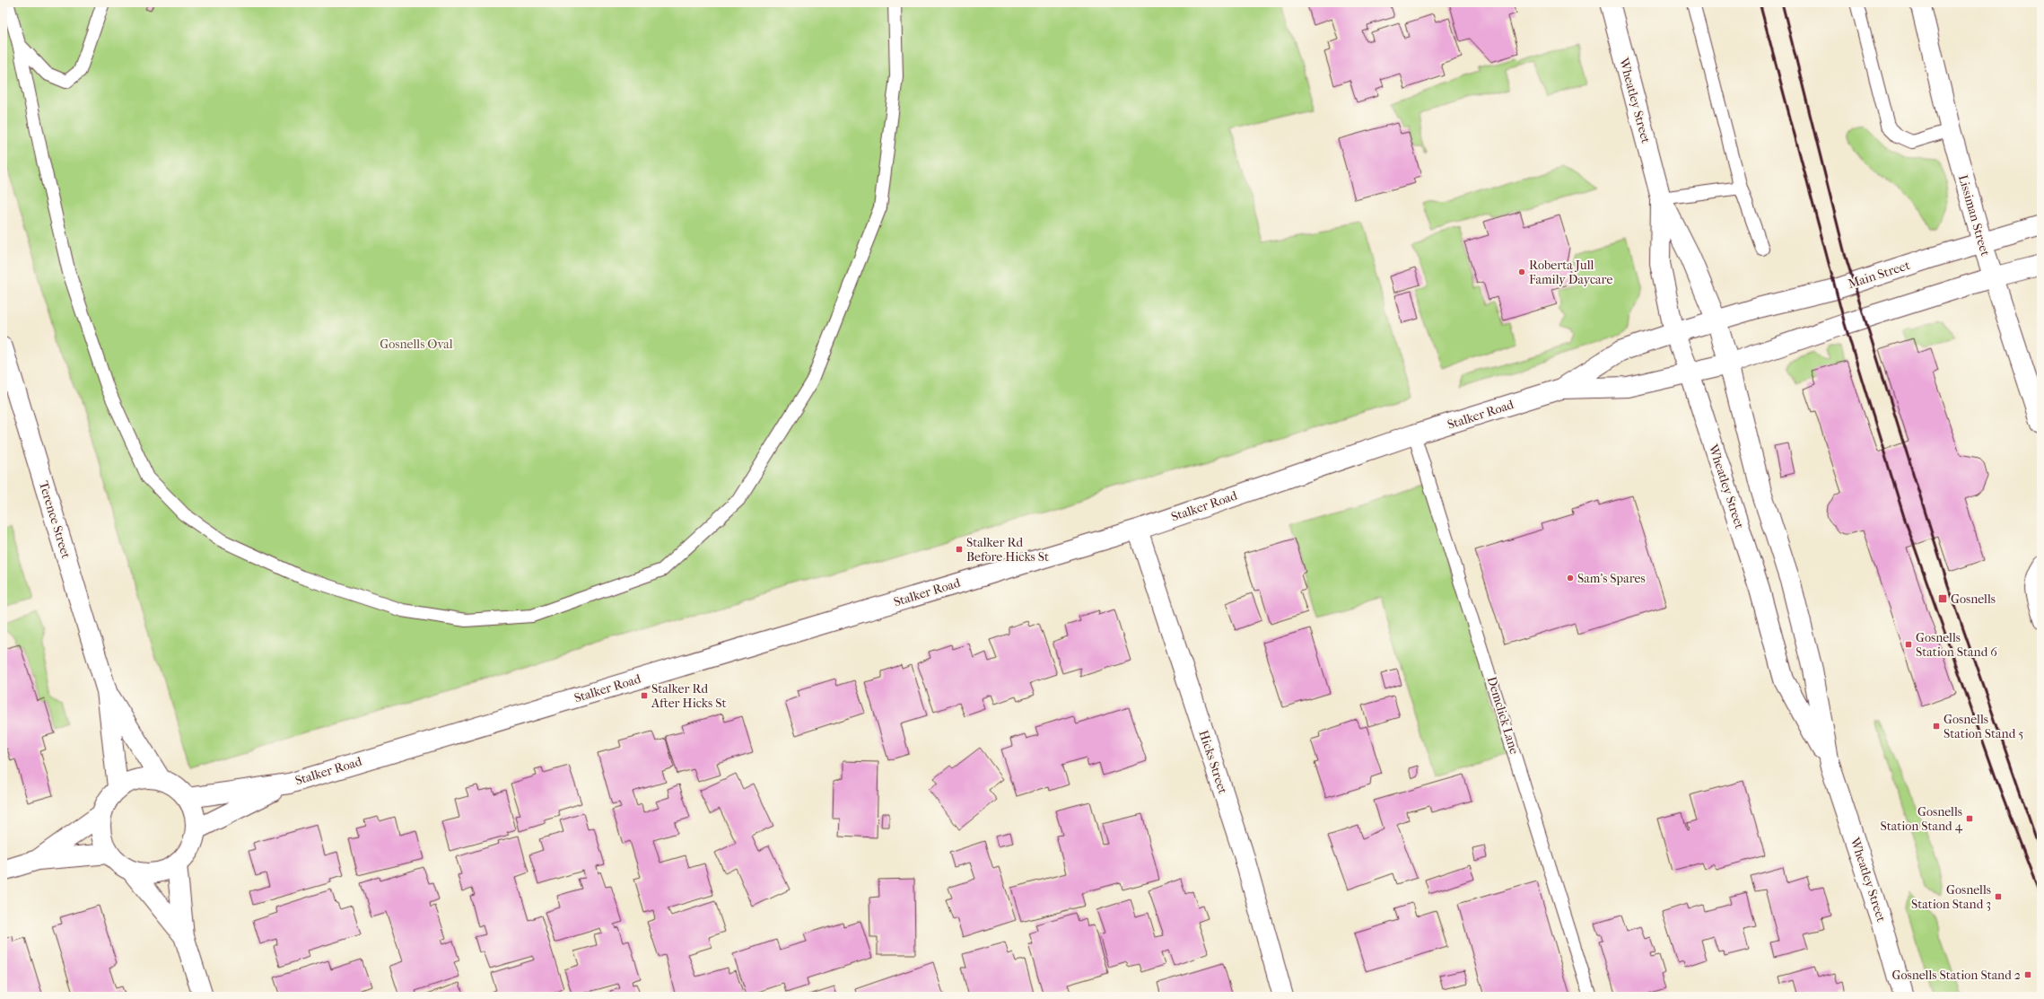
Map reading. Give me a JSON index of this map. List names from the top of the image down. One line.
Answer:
{"streets":{"main road":["Wheatley Street","Lissiman Street","Main Street","Stalker Road","Terence Street","Hicks Street"],"lane":["Demclick Lane"]},"crossings":[["Wheatley Street","Main Street"],["Wheatley Street","Stalker Road"],["Lissiman Street","Main Street"],["Main Street","Stalker Road"],["Stalker Road","Terence Street"],["Stalker Road","Demclick Lane"],["Stalker Road","Hicks Street"]],"parks":["Gosnells Oval"],"places":{"other":["Roberta Jull Family Daycare","Sam’s Spares"],"transit":["Stalker Rd Before Hicks St","Gosnells","Gosnells Station Stand 6","Stalker Rd After Hicks St","Gosnells Station Stand 5","Gosnells Station Stand 4","Gosnells Station Stand 3","Gosnells Station Stand 2"]}}
